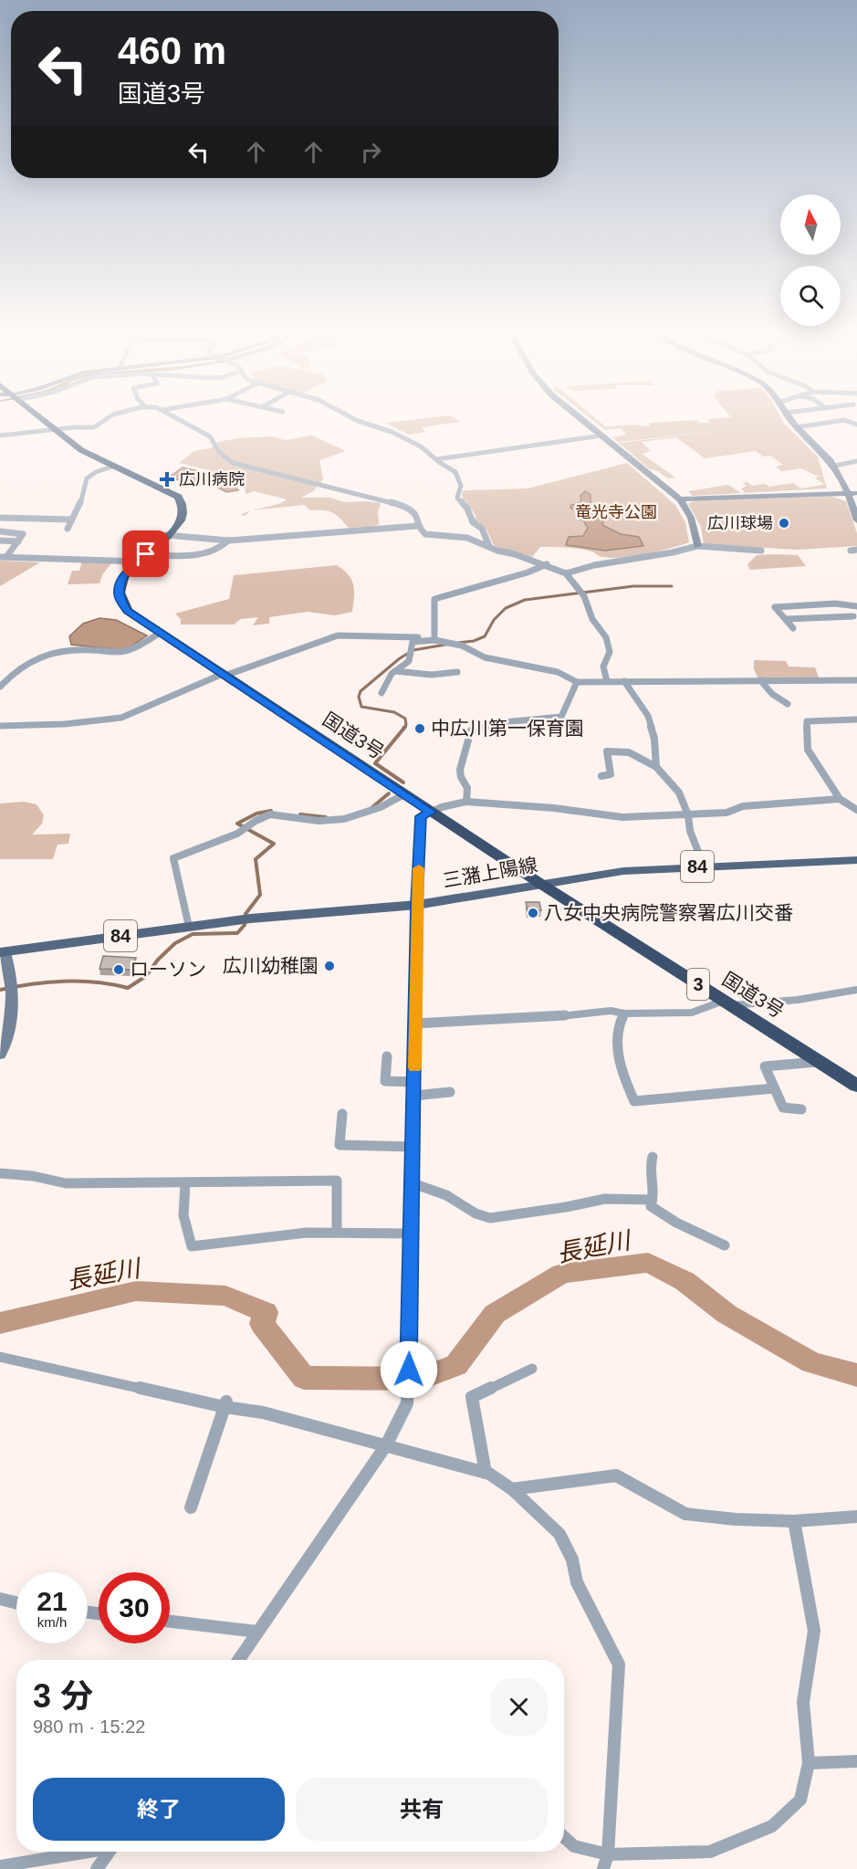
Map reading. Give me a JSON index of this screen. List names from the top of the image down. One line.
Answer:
{"streets":{"highway":["国道3号","3"],"main road":["84","三潴上陽線"]},"crossings":[["国道3号","三潴上陽線"]],"water":["長延川"],"parks":["竜光寺公園"],"places":{"health":["広川病院"],"other":["広川球場","中広川第一保育園","八女中央病院警察署広川交番","広川幼稚園","ローソン"]},"north":"top","page":{"turn":["460 m","国道3号"],"speed":"21 km/h","limit":"30","heading":["3 分","980 m · 15:22"],"buttons":["終了","共有"]}}
